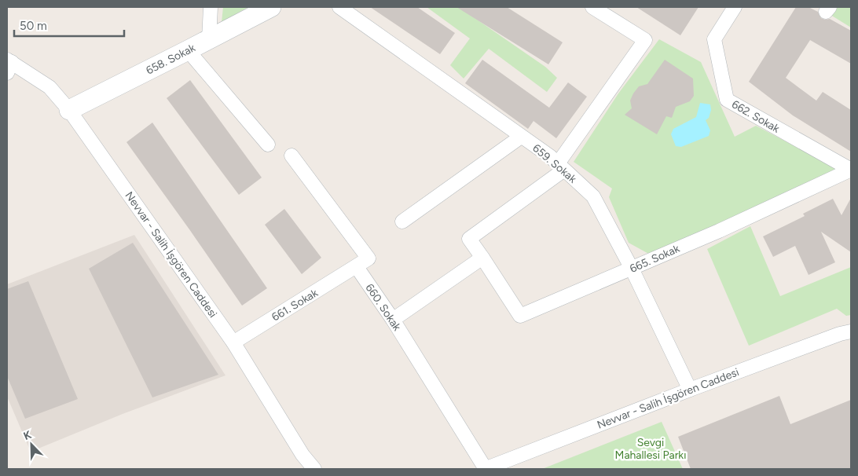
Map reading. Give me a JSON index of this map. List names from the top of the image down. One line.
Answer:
{"streets":{"street":["658. Sokak","662. Sokak","659. Sokak","Nevvar - Salih İşgören Caddesi","665. Sokak","661. Sokak","660. Sokak"]},"crossings":[["658. Sokak","Nevvar - Salih İşgören Caddesi"],["662. Sokak","665. Sokak"],["659. Sokak","Nevvar - Salih İşgören Caddesi"],["659. Sokak","665. Sokak"],["Nevvar - Salih İşgören Caddesi","661. Sokak"],["Nevvar - Salih İşgören Caddesi","660. Sokak"],["661. Sokak","660. Sokak"]],"parks":["Sevgi Mahallesi Parkı"],"scale_bar":"50 m","north":"top left"}
